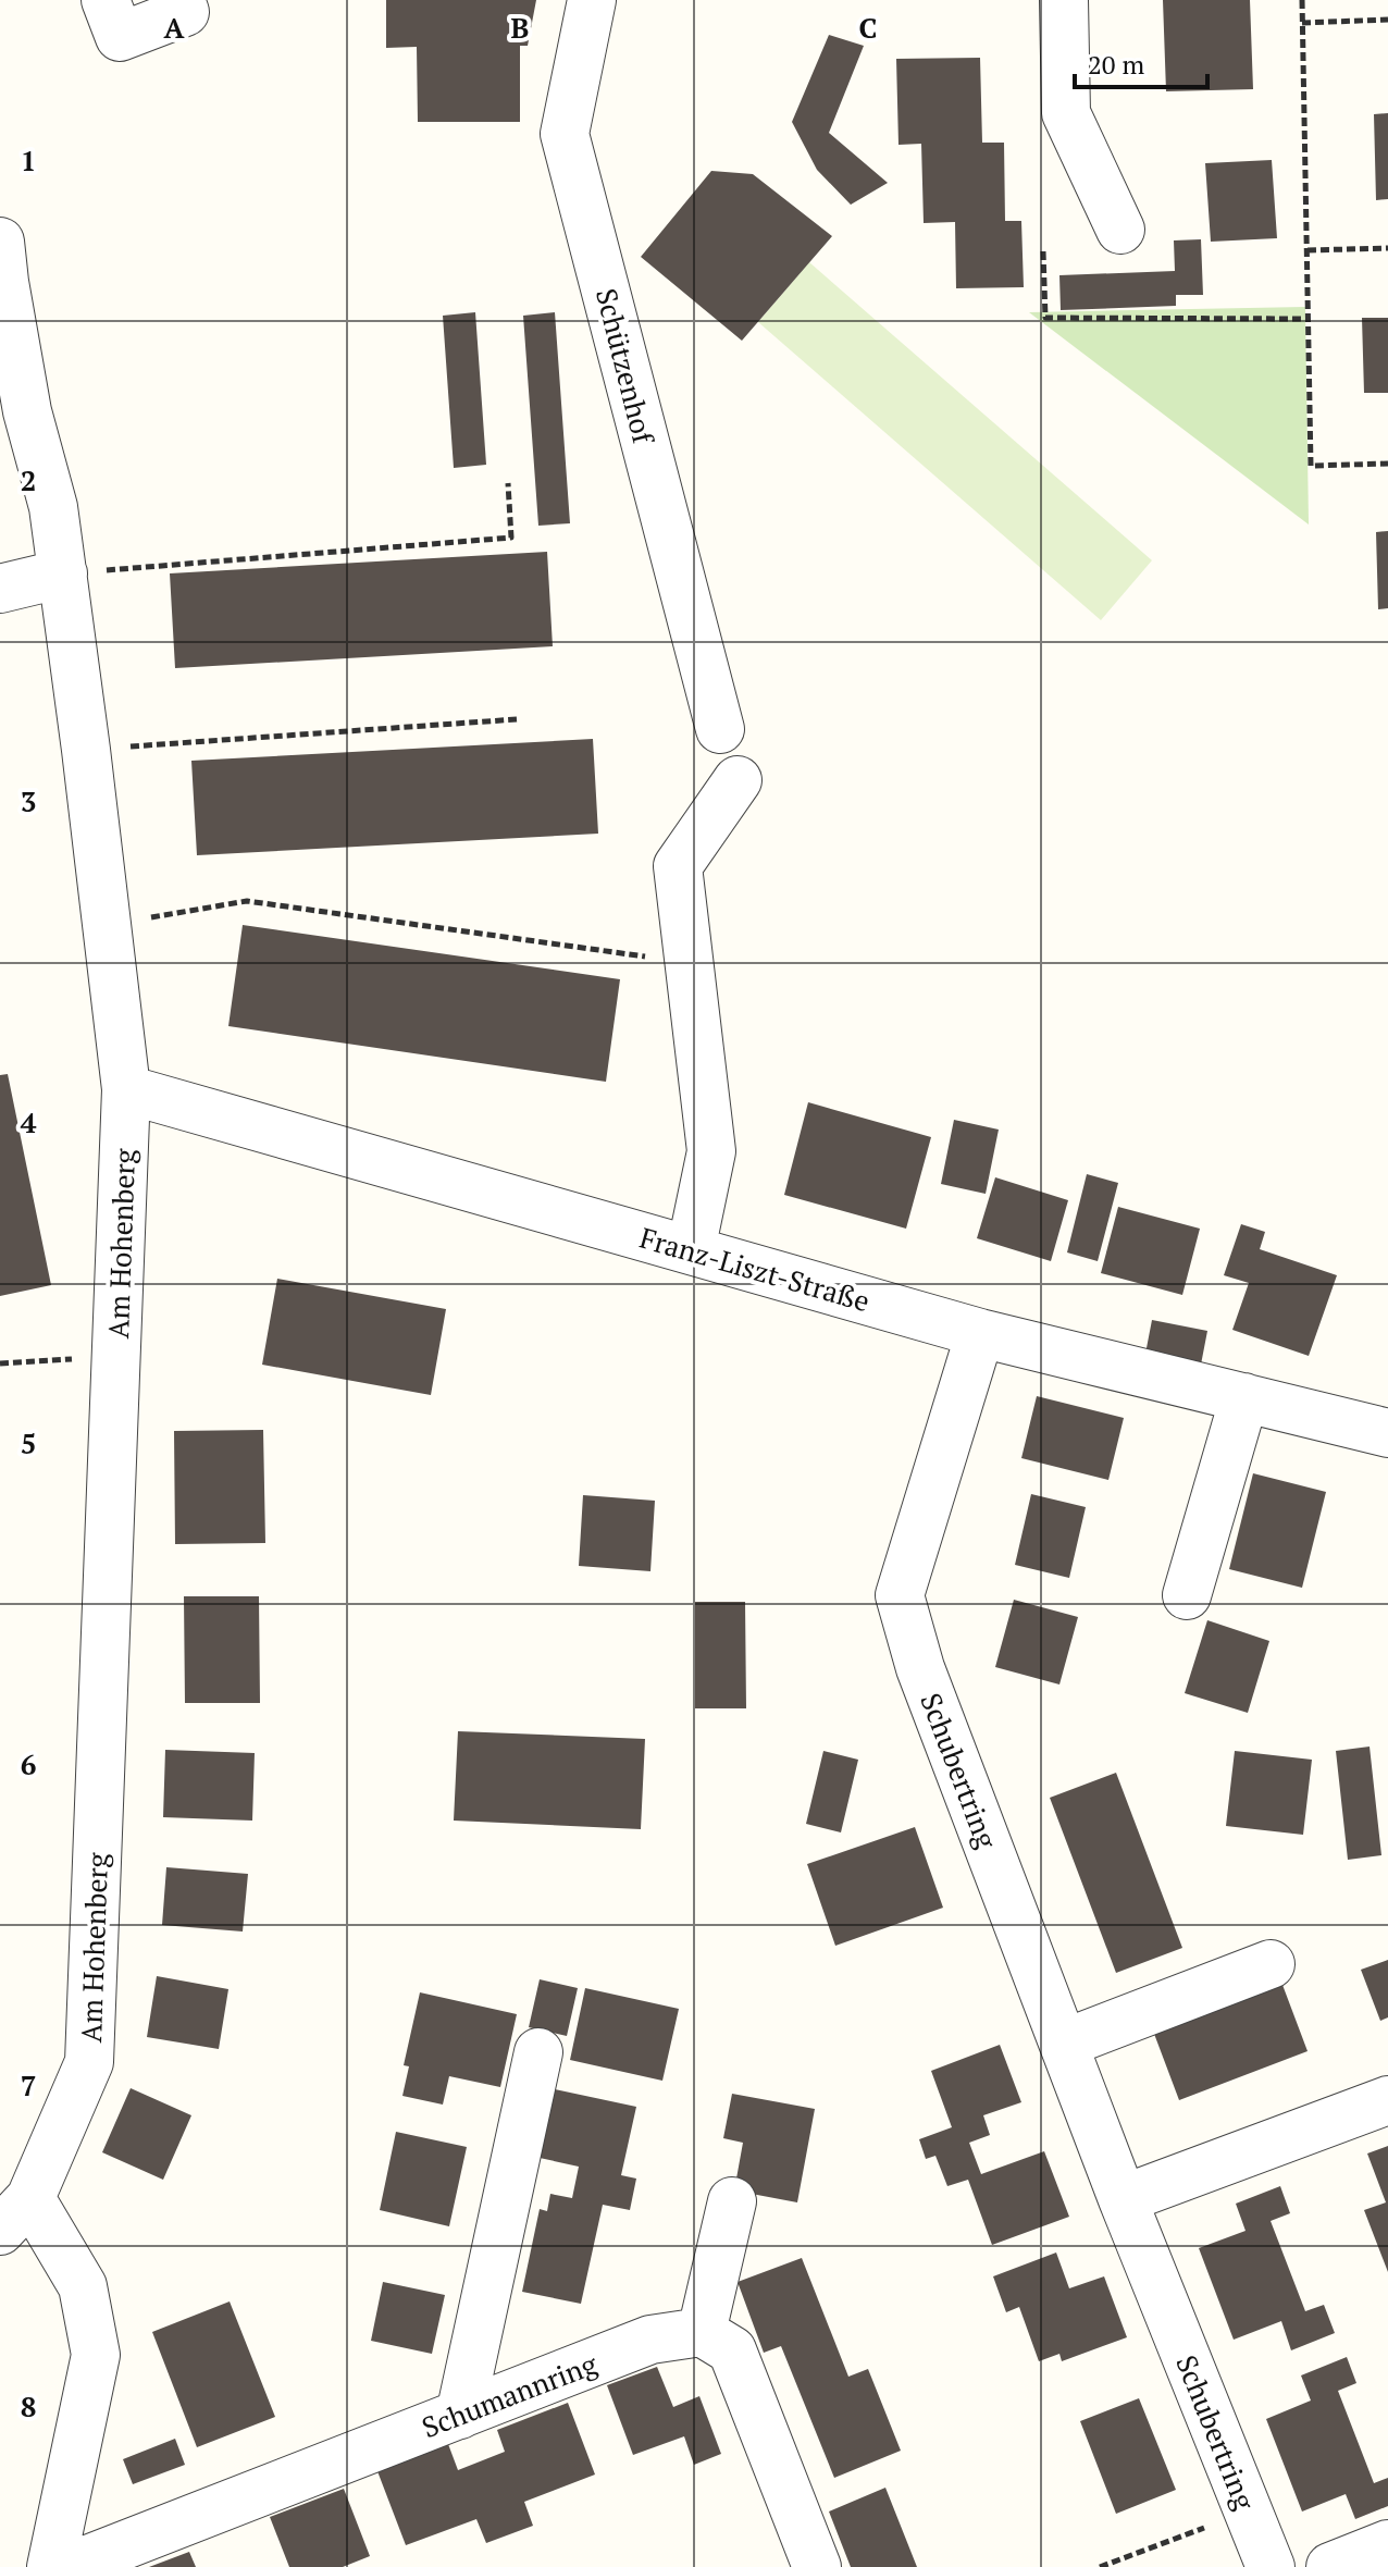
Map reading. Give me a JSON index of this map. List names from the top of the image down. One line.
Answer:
{"streets":{"street":["Schützenhof","Am Hohenberg","Franz-Liszt-Straße","Schubertring","Schumannring"]},"crossings":[["Am Hohenberg","Franz-Liszt-Straße"],["Franz-Liszt-Straße","Schubertring"]],"scale_bar":"20 m","grid":{"columns":["A","B","C"],"rows":["1","2","3","4","5","6","7","8"]}}
